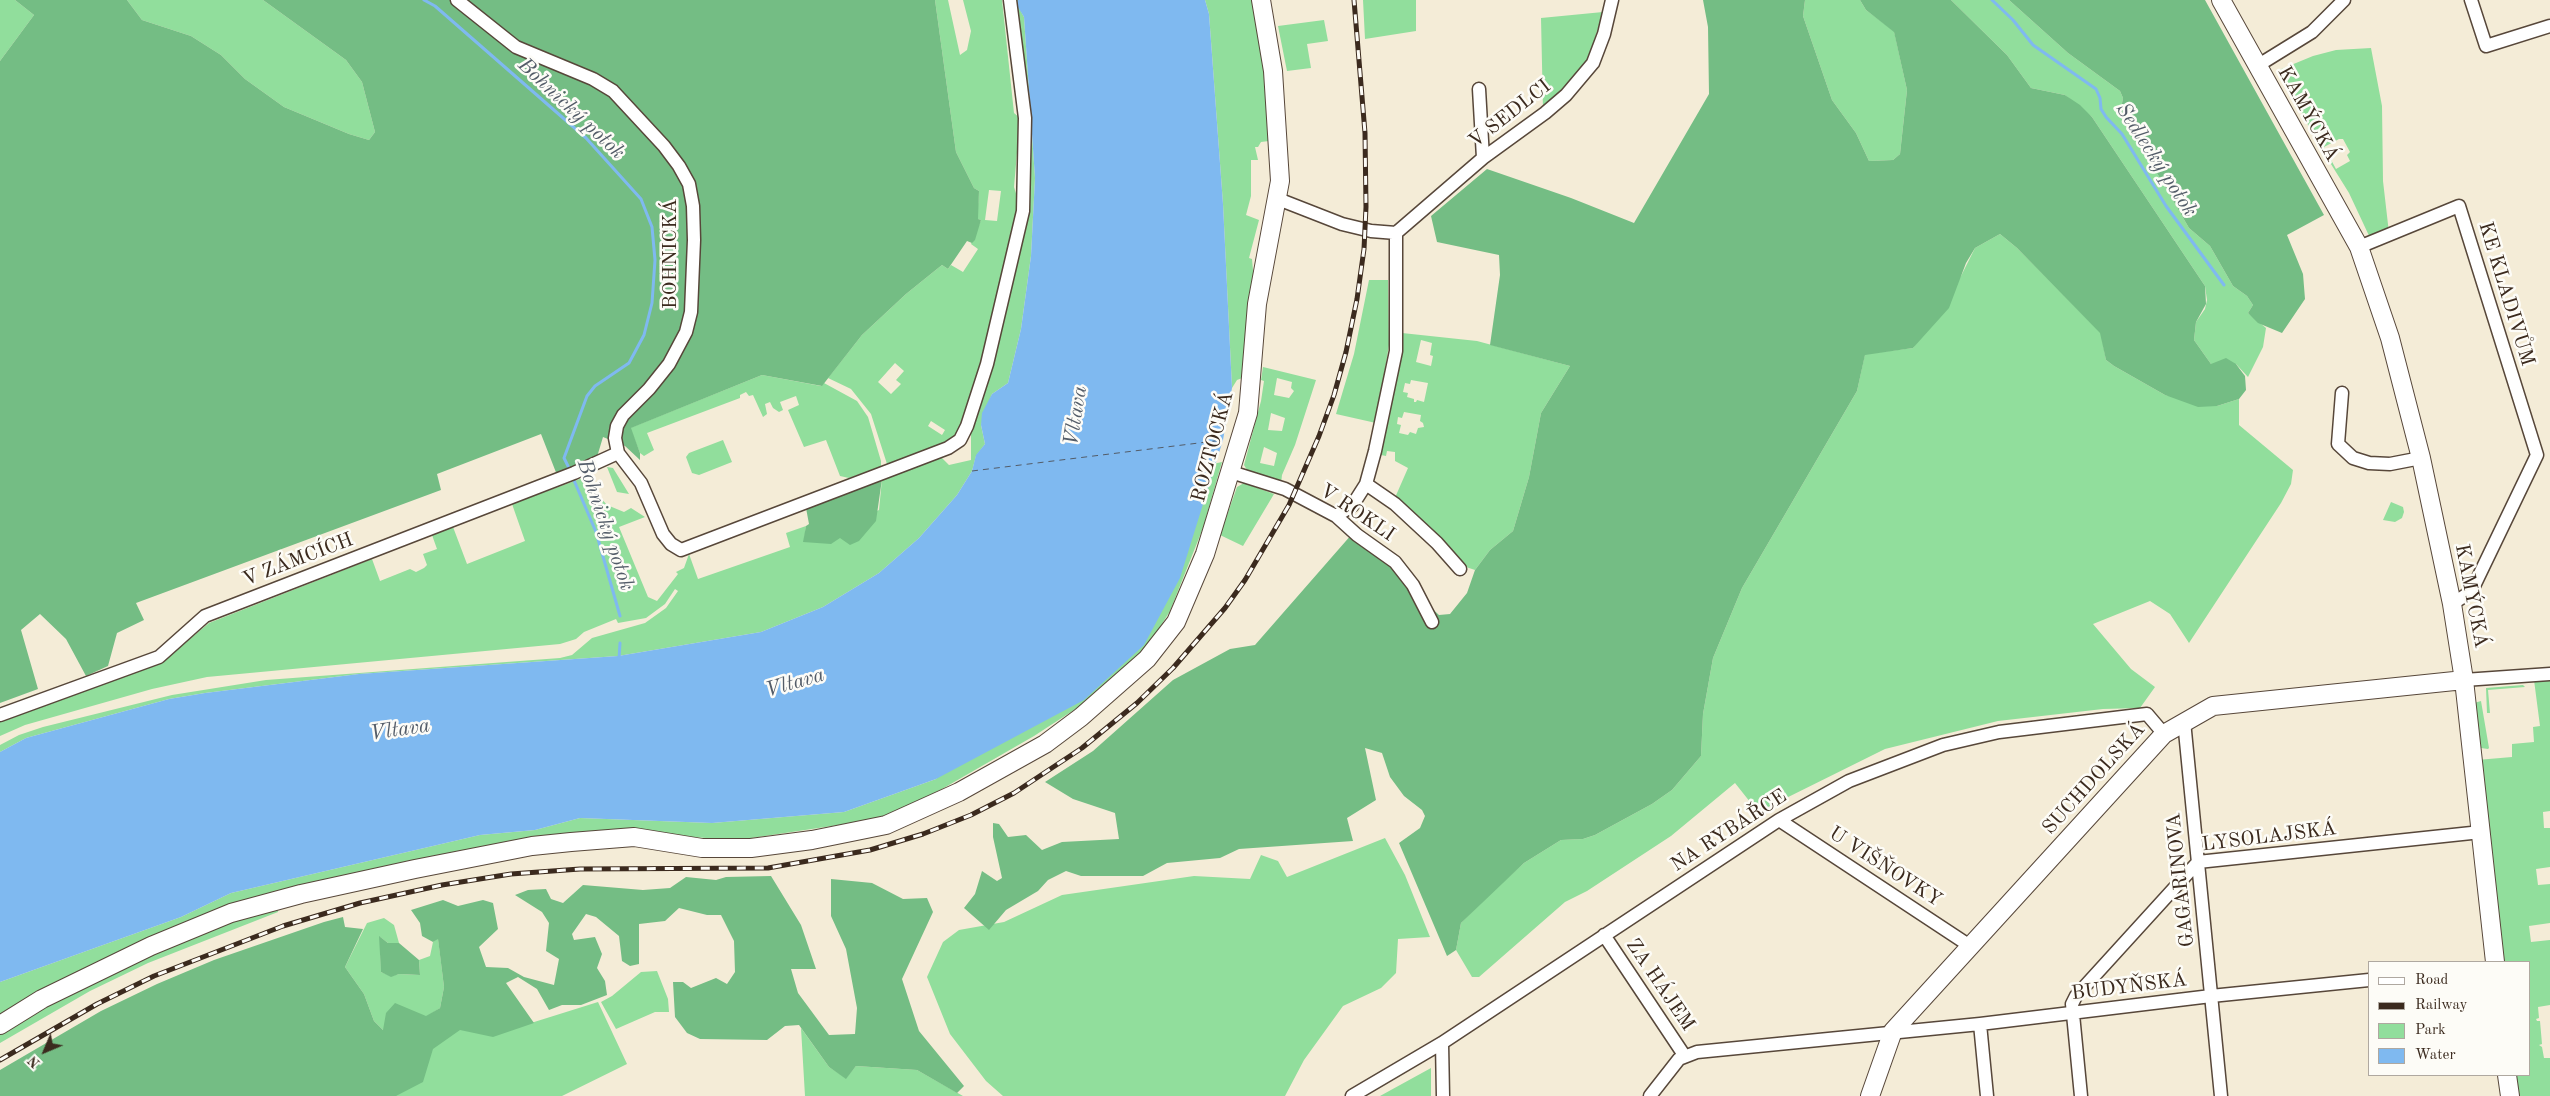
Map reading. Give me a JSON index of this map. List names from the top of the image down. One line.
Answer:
{"streets":{"main road":["KAMÝCKÁ","ROZTOCKÁ","SUCHDOLSKÁ"],"street":["V SEDLCI","BOHNICKÁ","KE KLADIVŮM","V ROKLI","V ZÁMCÍCH","NA RYBÁŘCE","LYSOLAJSKÁ","U VIŠŇOVKY","GAGARINOVA","ZA HÁJEM","BUDYŇSKÁ"]},"crossings":[["KAMÝCKÁ","KE KLADIVŮM"],["KAMÝCKÁ","SUCHDOLSKÁ"],["KAMÝCKÁ","LYSOLAJSKÁ"],["BOHNICKÁ","V ZÁMCÍCH"],["ROZTOCKÁ","V ROKLI"],["SUCHDOLSKÁ","NA RYBÁŘCE"],["SUCHDOLSKÁ","U VIŠŇOVKY"],["SUCHDOLSKÁ","GAGARINOVA"],["SUCHDOLSKÁ","BUDYŇSKÁ"],["NA RYBÁŘCE","U VIŠŇOVKY"],["NA RYBÁŘCE","ZA HÁJEM"],["LYSOLAJSKÁ","GAGARINOVA"],["LYSOLAJSKÁ","BUDYŇSKÁ"],["GAGARINOVA","BUDYŇSKÁ"],["ZA HÁJEM","BUDYŇSKÁ"]],"water":["Bohnický potok","Sedlecký potok","Vltava"],"legend":["Road","Railway","Park","Water"],"north":"bottom left"}
